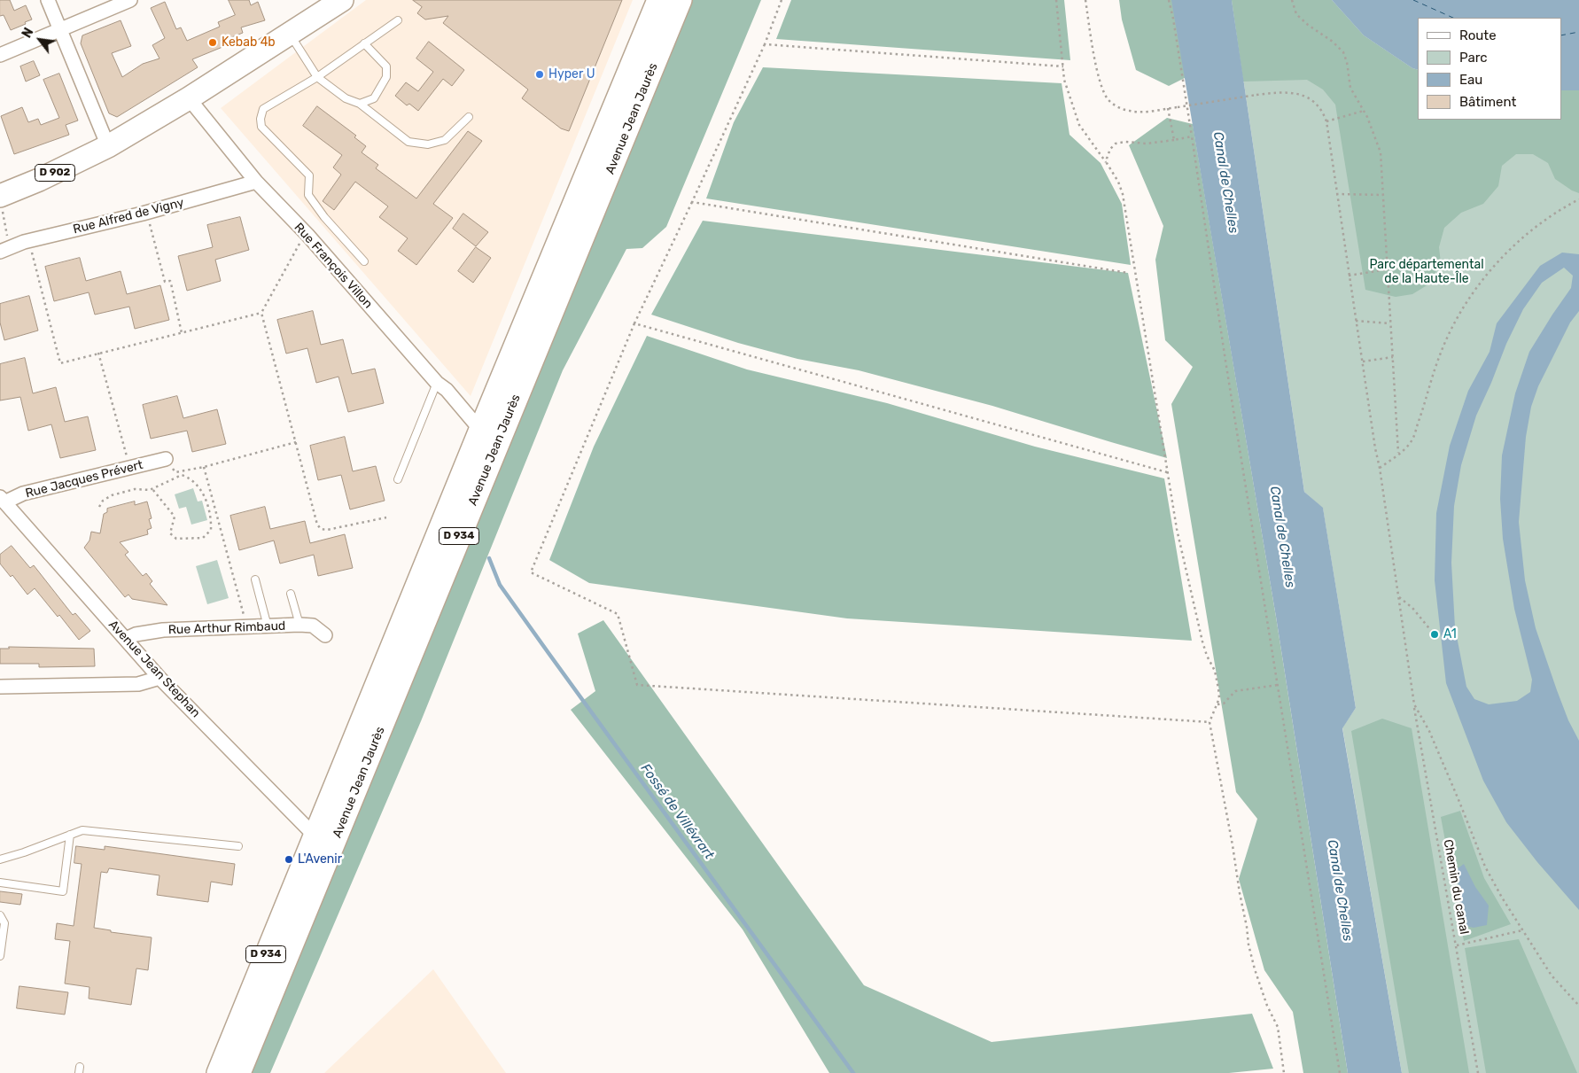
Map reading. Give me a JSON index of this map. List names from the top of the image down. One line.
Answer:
{"streets":{"main road":["Avenue Jean Jaurès","D 902","D 934"],"street":["Rue Alfred de Vigny","Rue François Villon","Rue Jacques Prévert","Rue Arthur Rimbaud","Avenue Jean Stephan"],"path":["Chemin du canal"]},"crossings":[["Avenue Jean Jaurès","Rue François Villon"],["Avenue Jean Jaurès","Avenue Jean Stephan"],["D 902","Rue François Villon"],["Rue Alfred de Vigny","Rue François Villon"],["Rue Jacques Prévert","Avenue Jean Stephan"],["Rue Arthur Rimbaud","Avenue Jean Stephan"]],"water":["Canal de Chelles","Fossé de Villévrart"],"parks":["Parc départemental de la Haute-Île"],"places":["Kebab 4b","Hyper U","A1","L'Avenir"],"legend":["Route","Parc","Eau","Bâtiment"],"north":"top left"}
